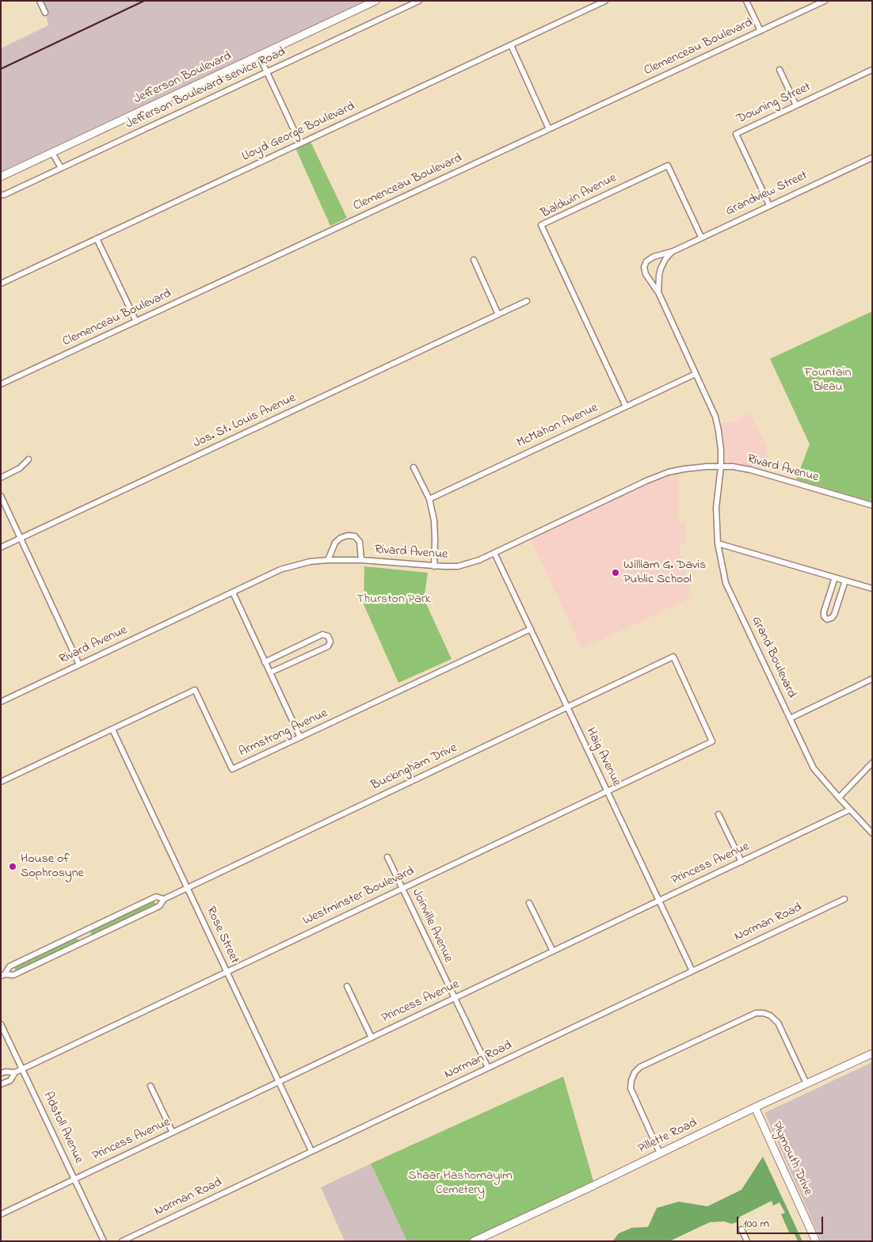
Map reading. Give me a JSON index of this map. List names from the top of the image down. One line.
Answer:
{"streets":{"street":["Clemenceau Boulevard","Jefferson Boulevard","Jefferson Boulevard service Road","Downing Street","Lloyd George Boulevard","Grandview Street","Baldwin Avenue","Jos. St. Louis Avenue","McMahon Avenue","Rivard Avenue","Grand Boulevard","Armstrong Avenue","Haig Avenue","Buckingham Drive","Princess Avenue","Westminster Boulevard","Norman Road","Joinville Avenue","Rose Street","Adstoll Avenue","Pillette Road","Plymouth Drive"]},"crossings":[["Downing Street","Grandview Street"],["Grandview Street","Baldwin Avenue"],["Grandview Street","McMahon Avenue"],["Grandview Street","Rivard Avenue"],["Grandview Street","Grand Boulevard"],["Baldwin Avenue","McMahon Avenue"],["Rivard Avenue","Grand Boulevard"],["Rivard Avenue","Haig Avenue"],["Grand Boulevard","Princess Avenue"],["Armstrong Avenue","Haig Avenue"],["Armstrong Avenue","Rose Street"],["Haig Avenue","Buckingham Drive"],["Haig Avenue","Princess Avenue"],["Haig Avenue","Westminster Boulevard"],["Haig Avenue","Norman Road"],["Buckingham Drive","Westminster Boulevard"],["Buckingham Drive","Rose Street"],["Princess Avenue","Joinville Avenue"],["Princess Avenue","Rose Street"],["Princess Avenue","Adstoll Avenue"],["Westminster Boulevard","Joinville Avenue"],["Westminster Boulevard","Rose Street"],["Westminster Boulevard","Adstoll Avenue"],["Norman Road","Joinville Avenue"],["Norman Road","Rose Street"],["Pillette Road","Plymouth Drive"]],"parks":["Fountain Bleau","Thurston Park","Shaar Hashomayim Cemetery"],"places":["William G. Davis Public School","House of Sophrosyne"],"scale_bar":"100 m"}
